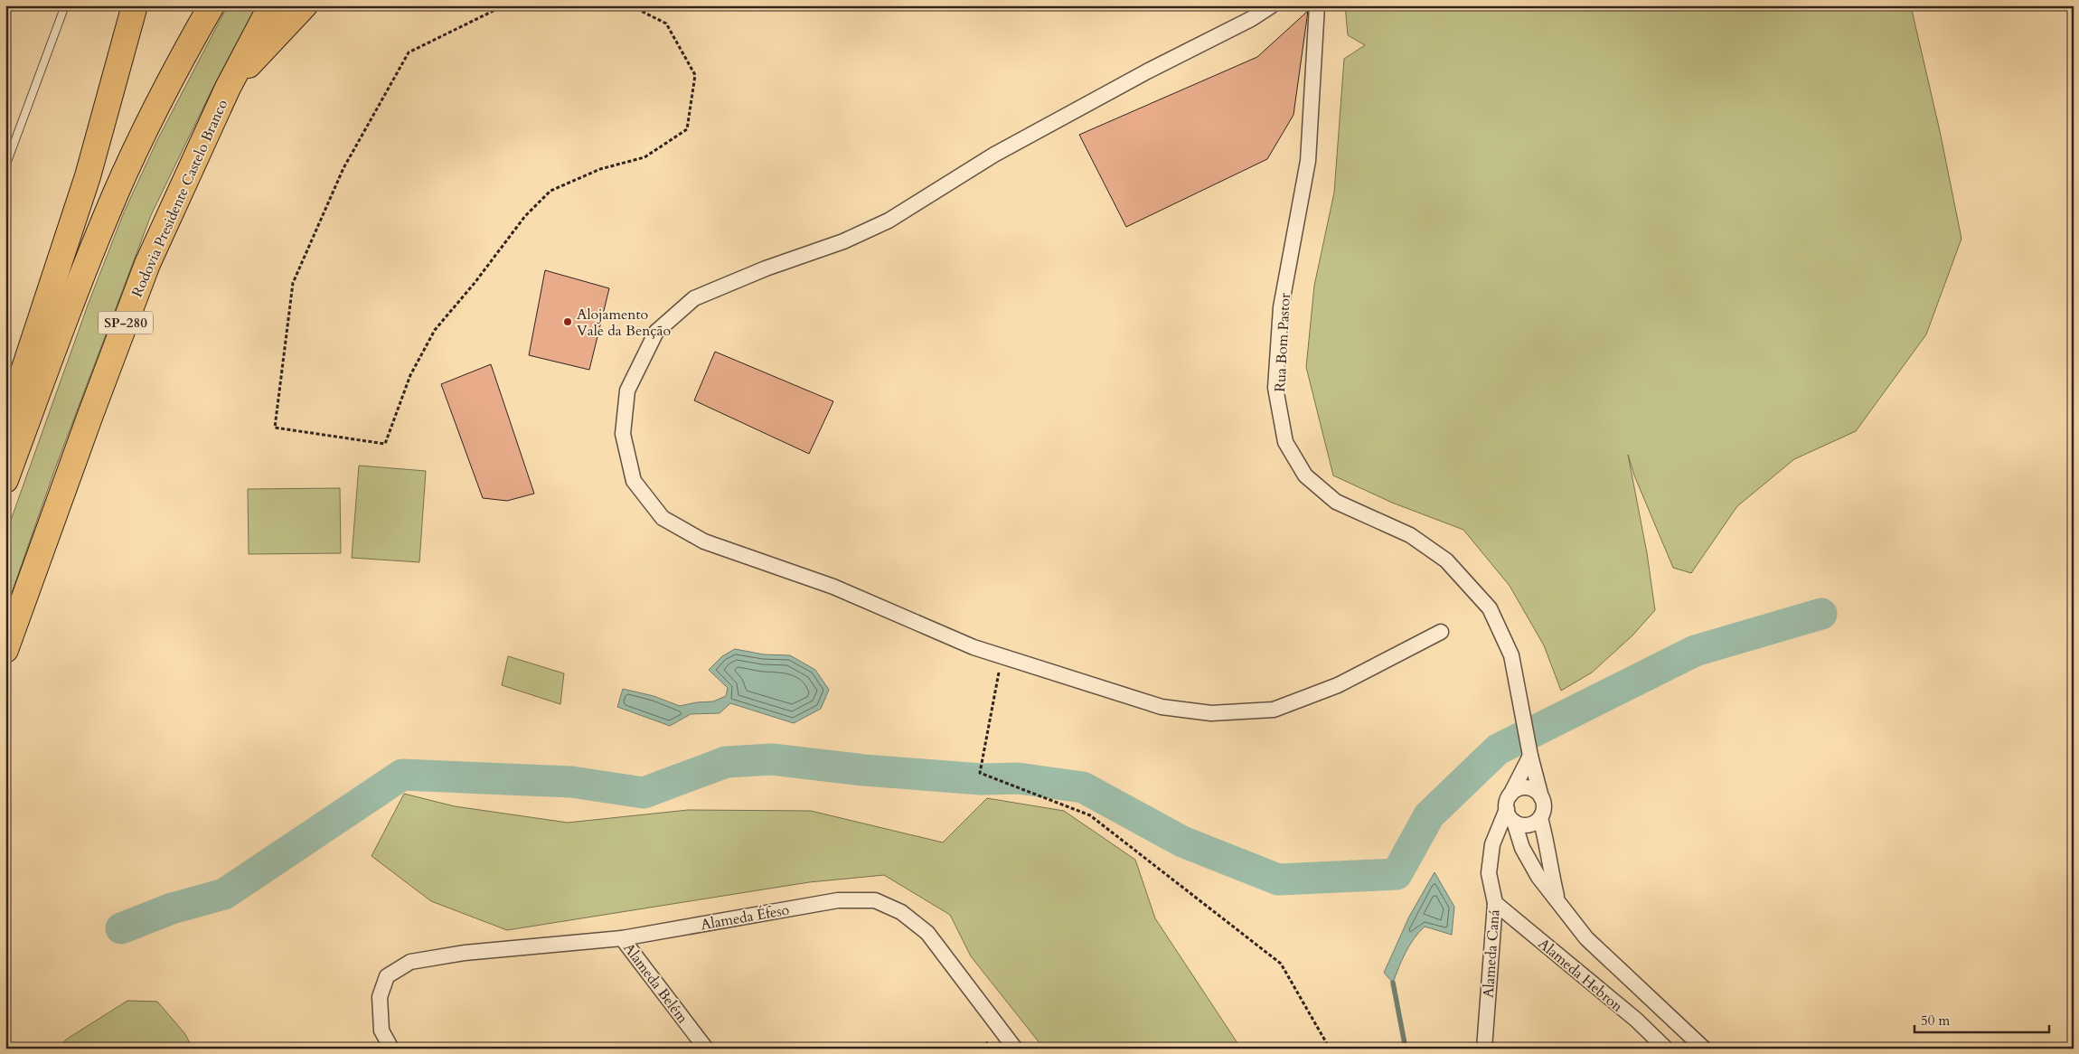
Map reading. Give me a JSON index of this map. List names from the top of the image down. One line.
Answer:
{"streets":{"highway":["Rodovia Presidente Castelo Branco","SP-280"],"street":["Rua Bom Pastor","Alameda Éfeso","Alameda Caná","Alameda Hebron","Alameda Belém"]},"crossings":[["Alameda Éfeso","Alameda Belém"],["Alameda Caná","Alameda Hebron"]],"places":["Alojamento Vale da Benção"],"scale_bar":"50 m"}
